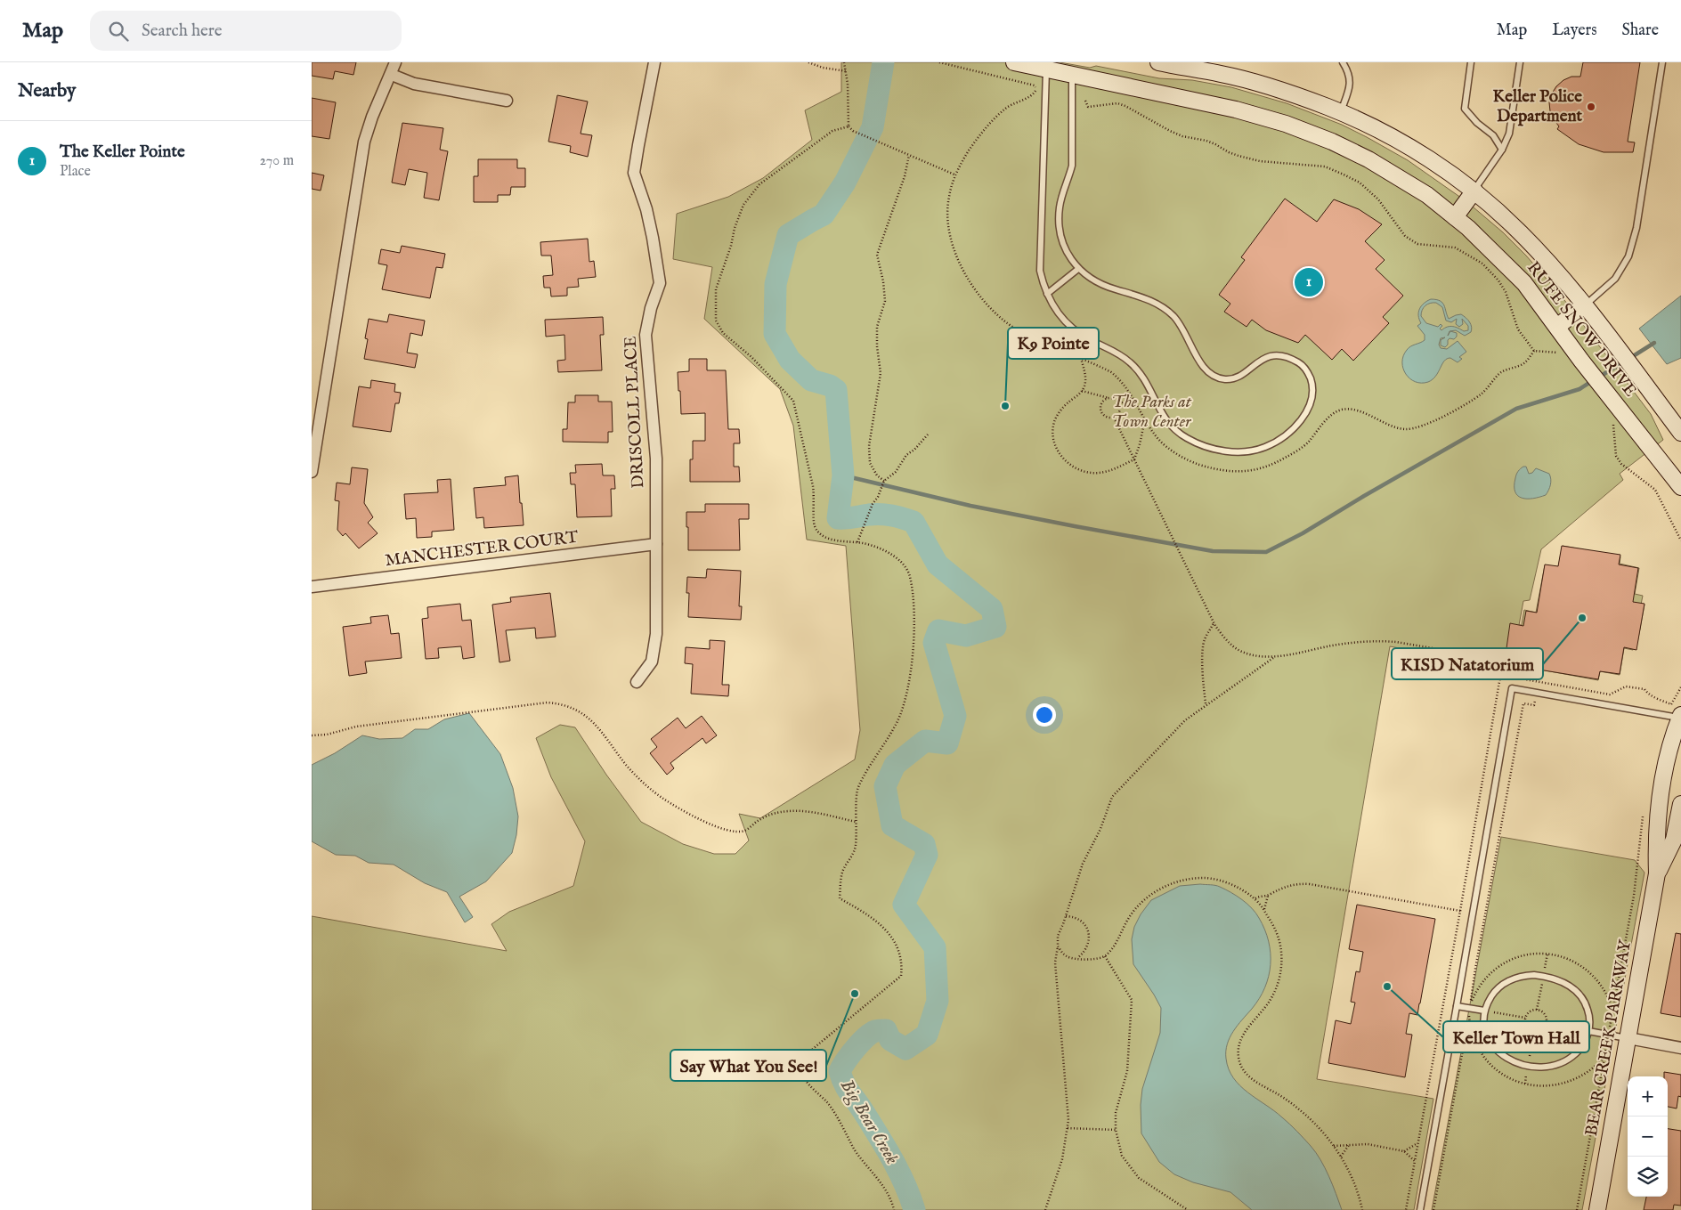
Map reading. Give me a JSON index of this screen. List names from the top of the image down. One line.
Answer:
{"streets":{"main road":["RUFE SNOW DRIVE","BEAR CREEK PARKWAY"],"street":["DRISCOLL PLACE","MANCHESTER COURT"]},"crossings":[["DRISCOLL PLACE","MANCHESTER COURT"]],"water":["Big Bear Creek"],"parks":["The Parks at Town Center"],"places":["Keller Police Department","K9 Pointe","KISD Natatorium","Keller Town Hall","Say What You See!"],"page":{"header":"Map","search":"Search here","nav":["Map","Layers","Share"],"heading":"Nearby","list":[{"mark":"1","name":"The Keller Pointe","note":"Place","value":"270 m"}],"pins":"1","map_buttons":["+","−"]}}
